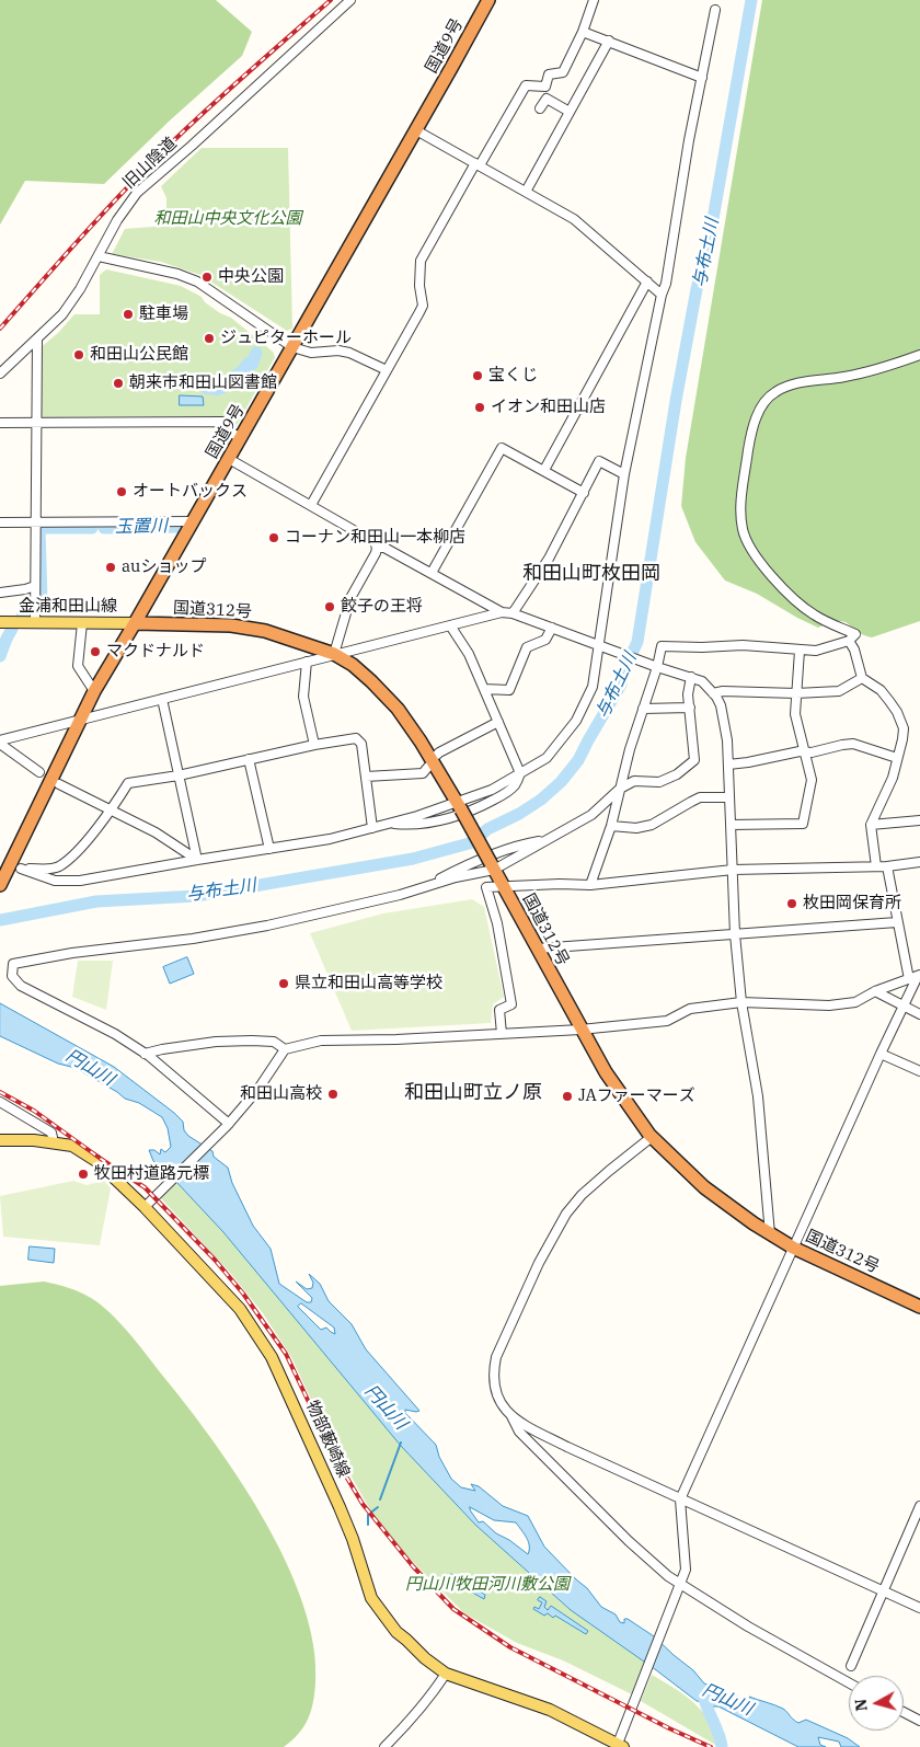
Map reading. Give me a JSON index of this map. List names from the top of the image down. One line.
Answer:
{"streets":{"highway":["国道9号","国道312号"],"main road":["金浦和田山線","物部藪崎線"],"street":["旧山陰道"]},"crossings":[["国道9号","金浦和田山線"],["国道9号","国道312号"],["金浦和田山線","国道312号"]],"districts":["和田山町枚田岡","和田山町立ノ原"],"water":["与布土川","玉置川","円山川"],"parks":["和田山中央文化公園","円山川牧田河川敷公園"],"places":["中央公園","駐車場","ジュピターホール","和田山公民館","宝くじ","朝来市和田山図書館","イオン和田山店","オートバックス","コーナン和田山一本柳店","auショップ","餃子の王将","マクドナルド","枚田岡保育所","県立和田山高等学校","和田山高校","JAファーマーズ","牧田村道路元標"],"north":"left"}
